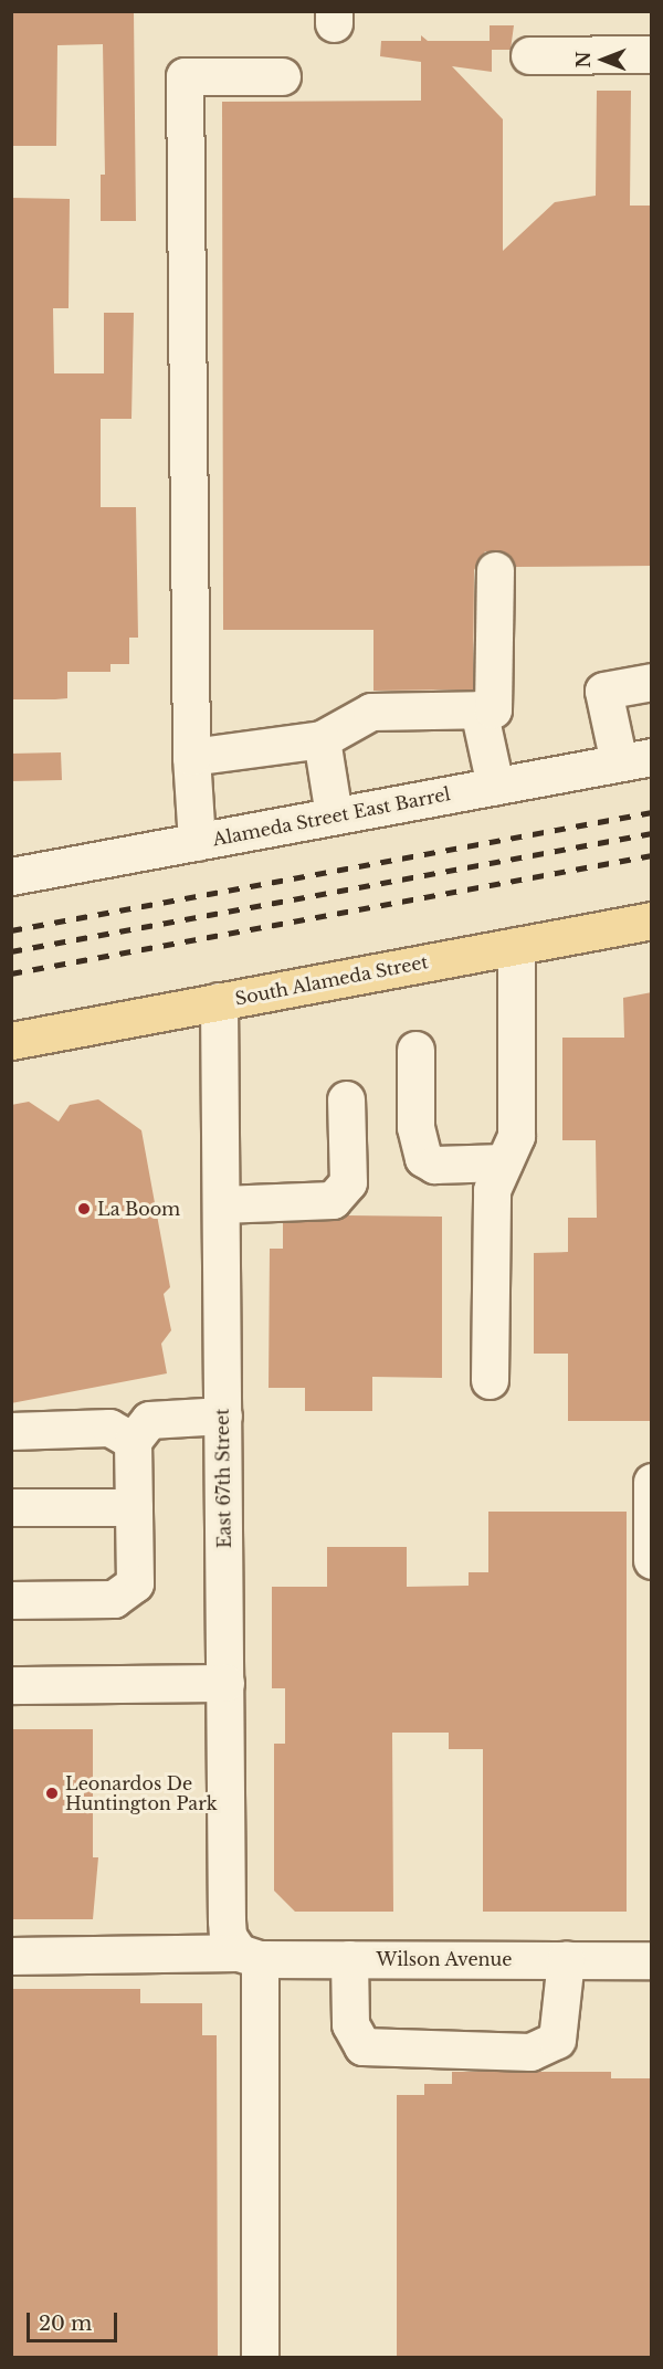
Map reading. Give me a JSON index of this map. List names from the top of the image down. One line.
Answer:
{"streets":{"main road":["South Alameda Street"],"street":["Alameda Street East Barrel","East 67th Street","Wilson Avenue"]},"crossings":[["South Alameda Street","East 67th Street"],["East 67th Street","Wilson Avenue"]],"places":["La Boom","Leonardos De Huntington Park"],"scale_bar":"20 m","north":"left"}
